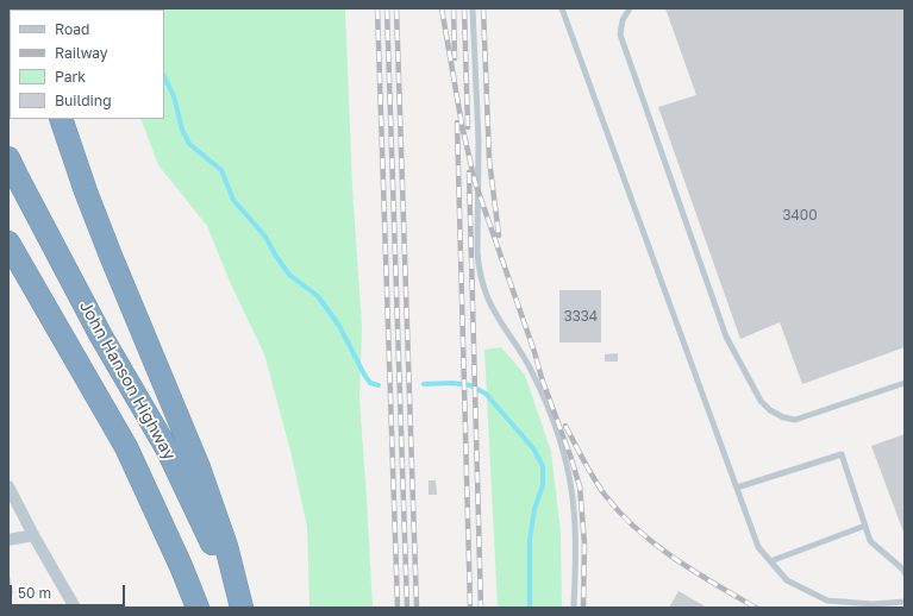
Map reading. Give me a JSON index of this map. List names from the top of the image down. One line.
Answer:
{"streets":{"highway":["John Hanson Highway"]},"house_numbers":["3400","3334"],"legend":["Road","Railway","Park","Building"],"scale_bar":"50 m"}
